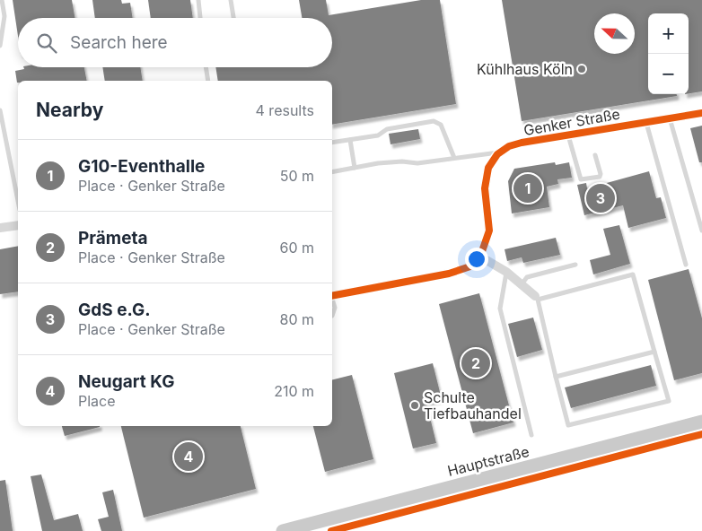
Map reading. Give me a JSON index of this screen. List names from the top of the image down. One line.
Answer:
{"streets":{"main road":["Hauptstraße"],"street":["Genker Straße"]},"places":["Kühlhaus Köln","Schulte Tiefbauhandel"],"north":"left","page":{"map_buttons":["+","−"],"search":"Search here","heading":["Nearby","4 results"],"list":[{"mark":"1","name":"G10-Eventhalle","note":"Place · Genker Straße","value":"50 m"},{"mark":"2","name":"Prämeta","note":"Place · Genker Straße","value":"60 m"},{"mark":"3","name":"GdS e.G.","note":"Place · Genker Straße","value":"80 m"},{"mark":"4","name":"Neugart KG","note":"Place","value":"210 m"}],"pins":["1","3","2","4"]}}
